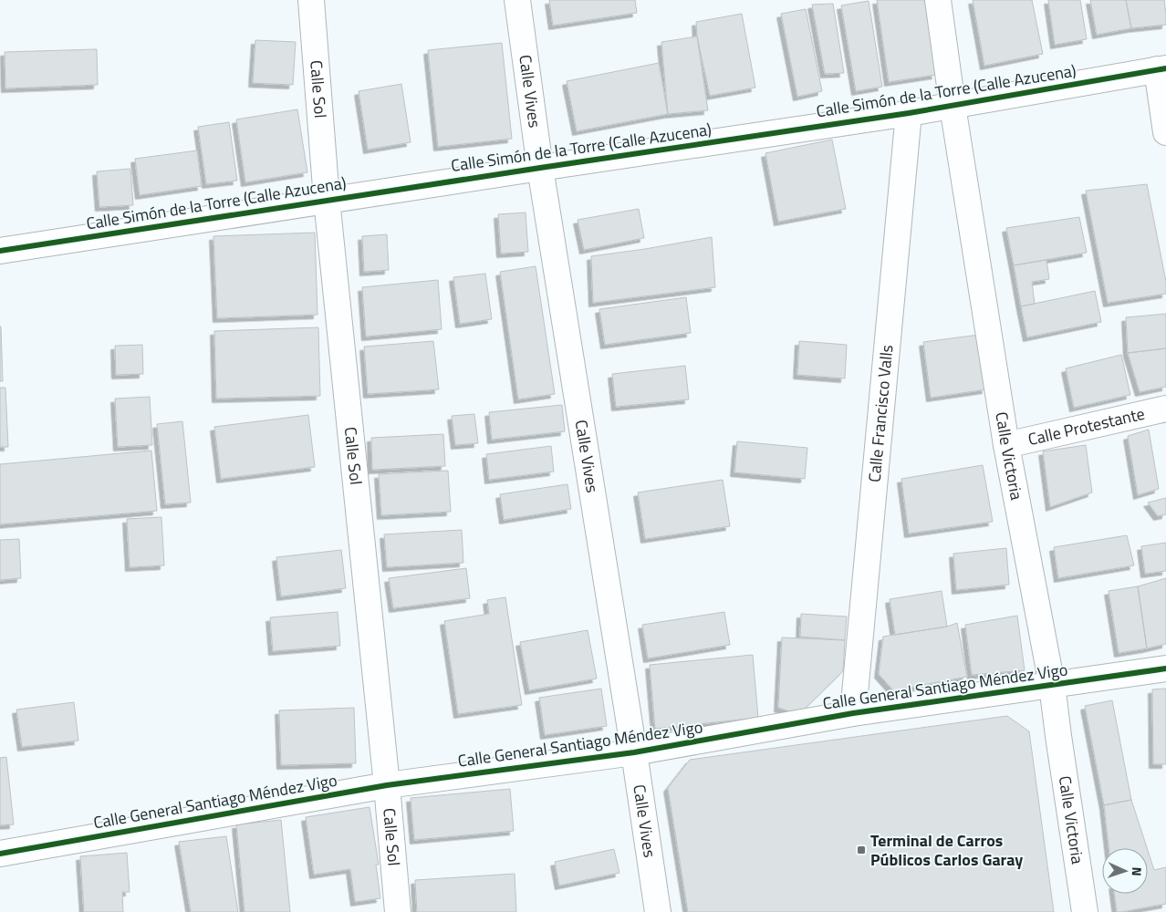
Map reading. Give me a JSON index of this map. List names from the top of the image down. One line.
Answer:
{"streets":{"street":["Calle Sol","Calle Vives","Calle Simón de la Torre (Calle Azucena)","Calle Francisco Valls","Calle Protestante","Calle Victoria","Calle General Santiago Méndez Vigo"]},"crossings":[["Calle Sol","Calle Simón de la Torre (Calle Azucena)"],["Calle Sol","Calle General Santiago Méndez Vigo"],["Calle Vives","Calle Simón de la Torre (Calle Azucena)"],["Calle Vives","Calle General Santiago Méndez Vigo"],["Calle Simón de la Torre (Calle Azucena)","Calle Francisco Valls"],["Calle Simón de la Torre (Calle Azucena)","Calle Victoria"],["Calle Francisco Valls","Calle General Santiago Méndez Vigo"],["Calle Protestante","Calle Victoria"],["Calle Victoria","Calle General Santiago Méndez Vigo"]],"places":{"transit":["Terminal de Carros Públicos Carlos Garay"]},"north":"right"}
